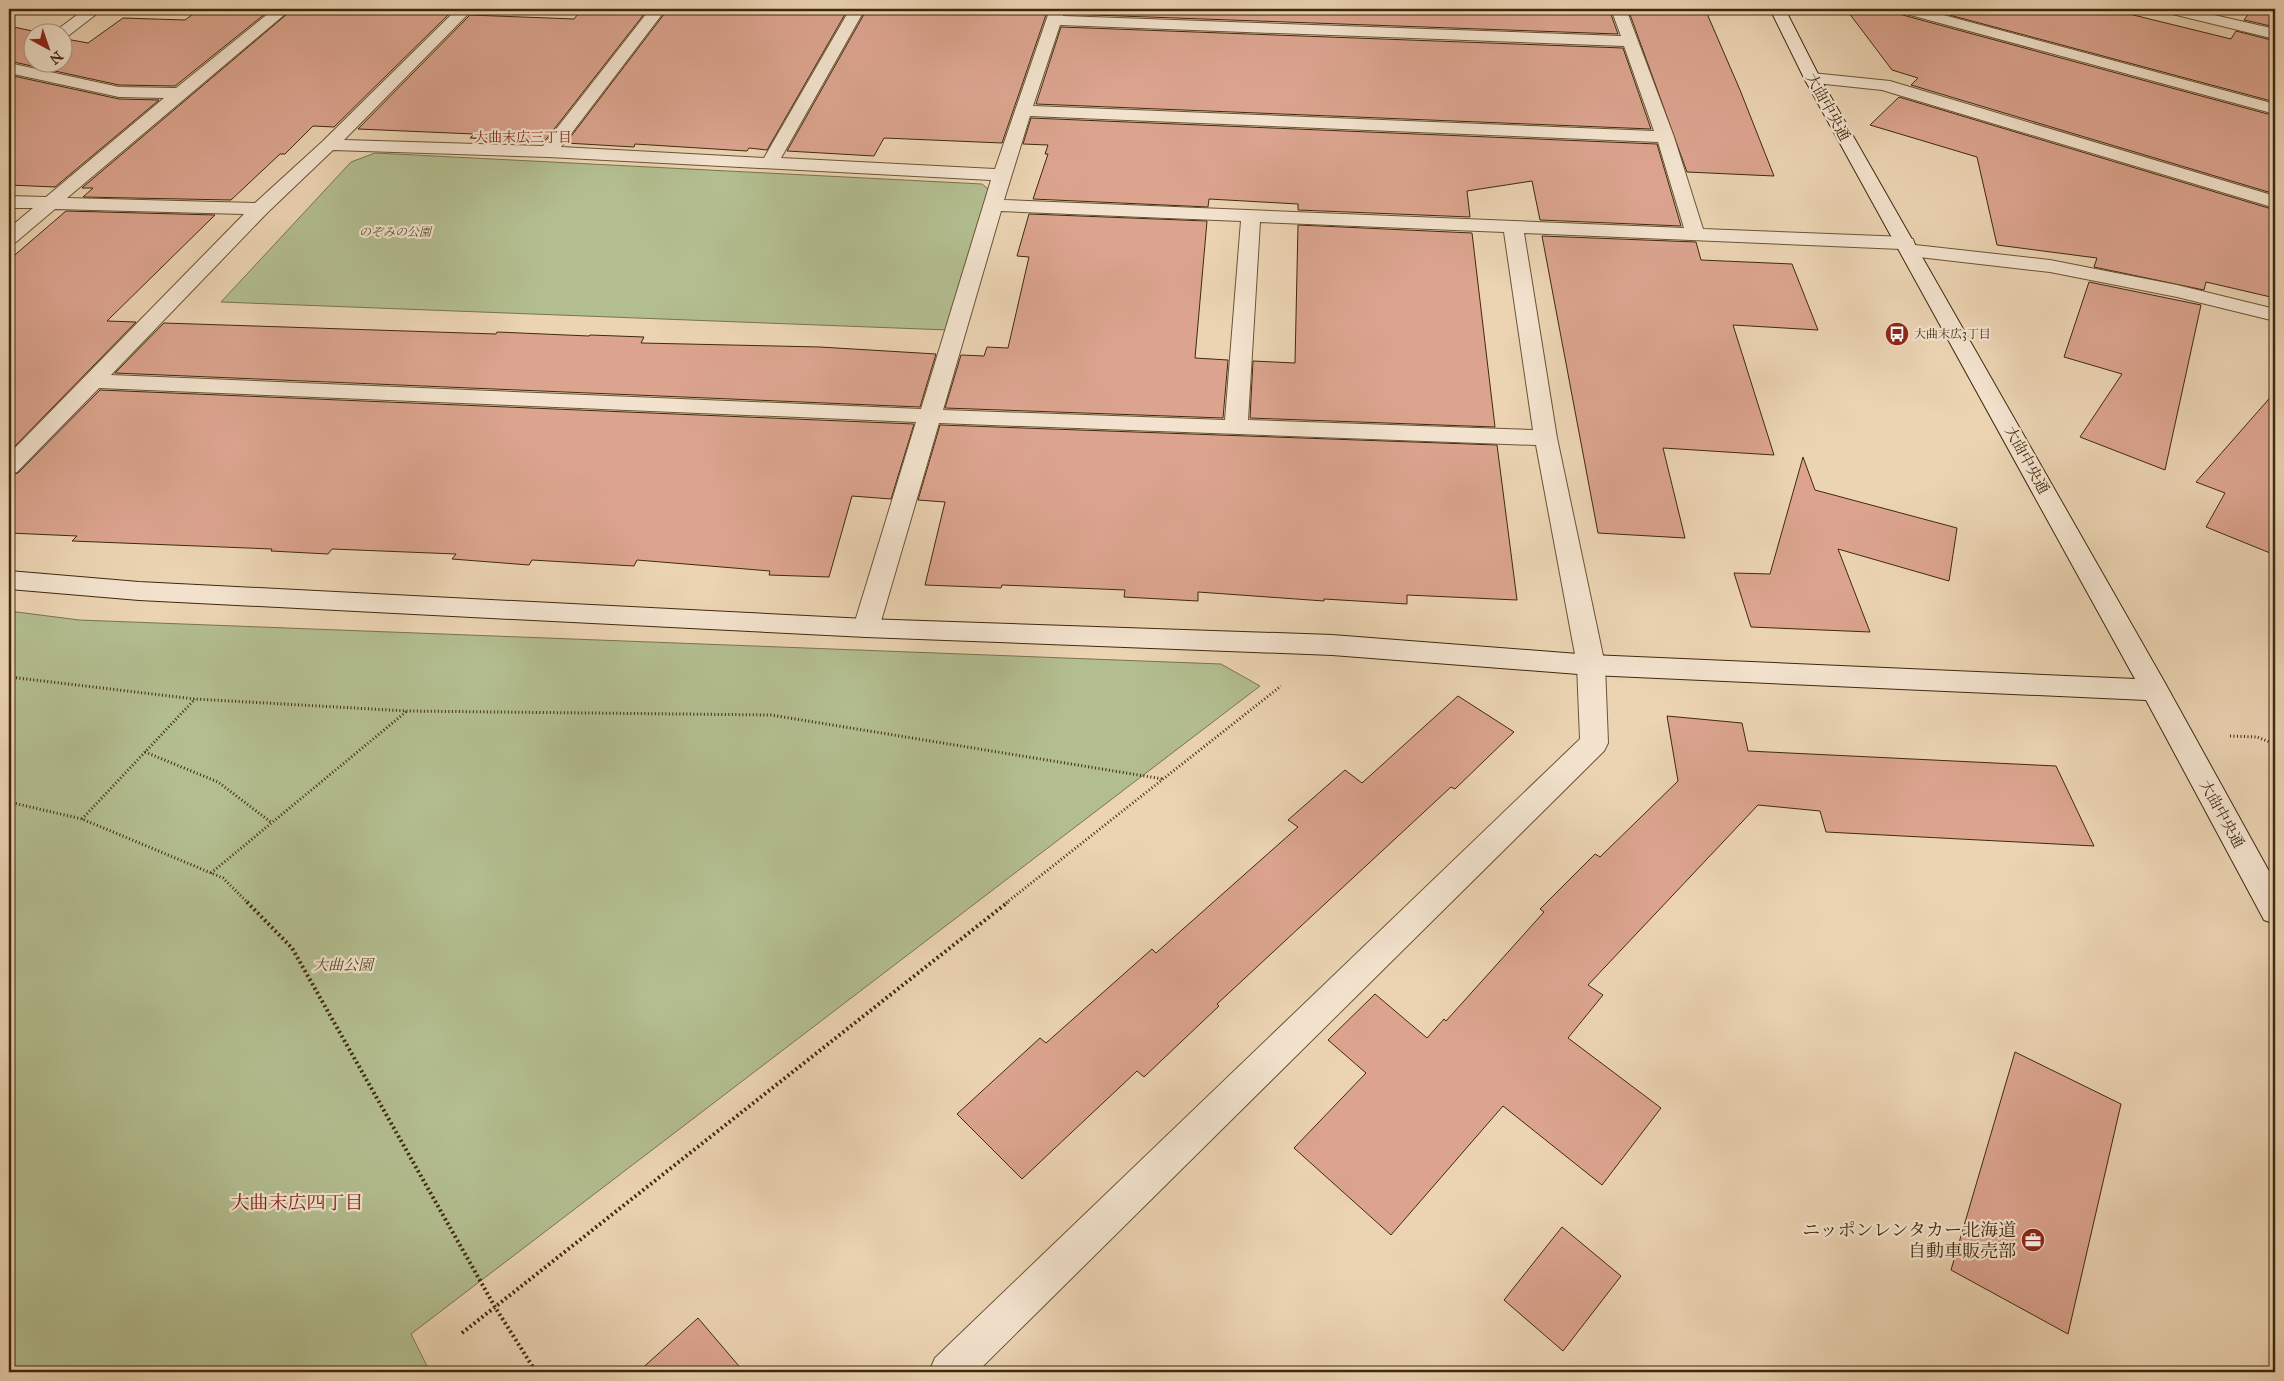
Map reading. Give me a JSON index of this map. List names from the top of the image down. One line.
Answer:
{"streets":{"street":["大曲中央通"]},"districts":["大曲末広三丁目","大曲末広四丁目"],"parks":["のぞみの公園","大曲公園"],"places":{"bus stop":["大曲末広3丁目"],"office":["ニッポンレンタカー北海道 自動車販売部"]},"north":"bottom right"}
